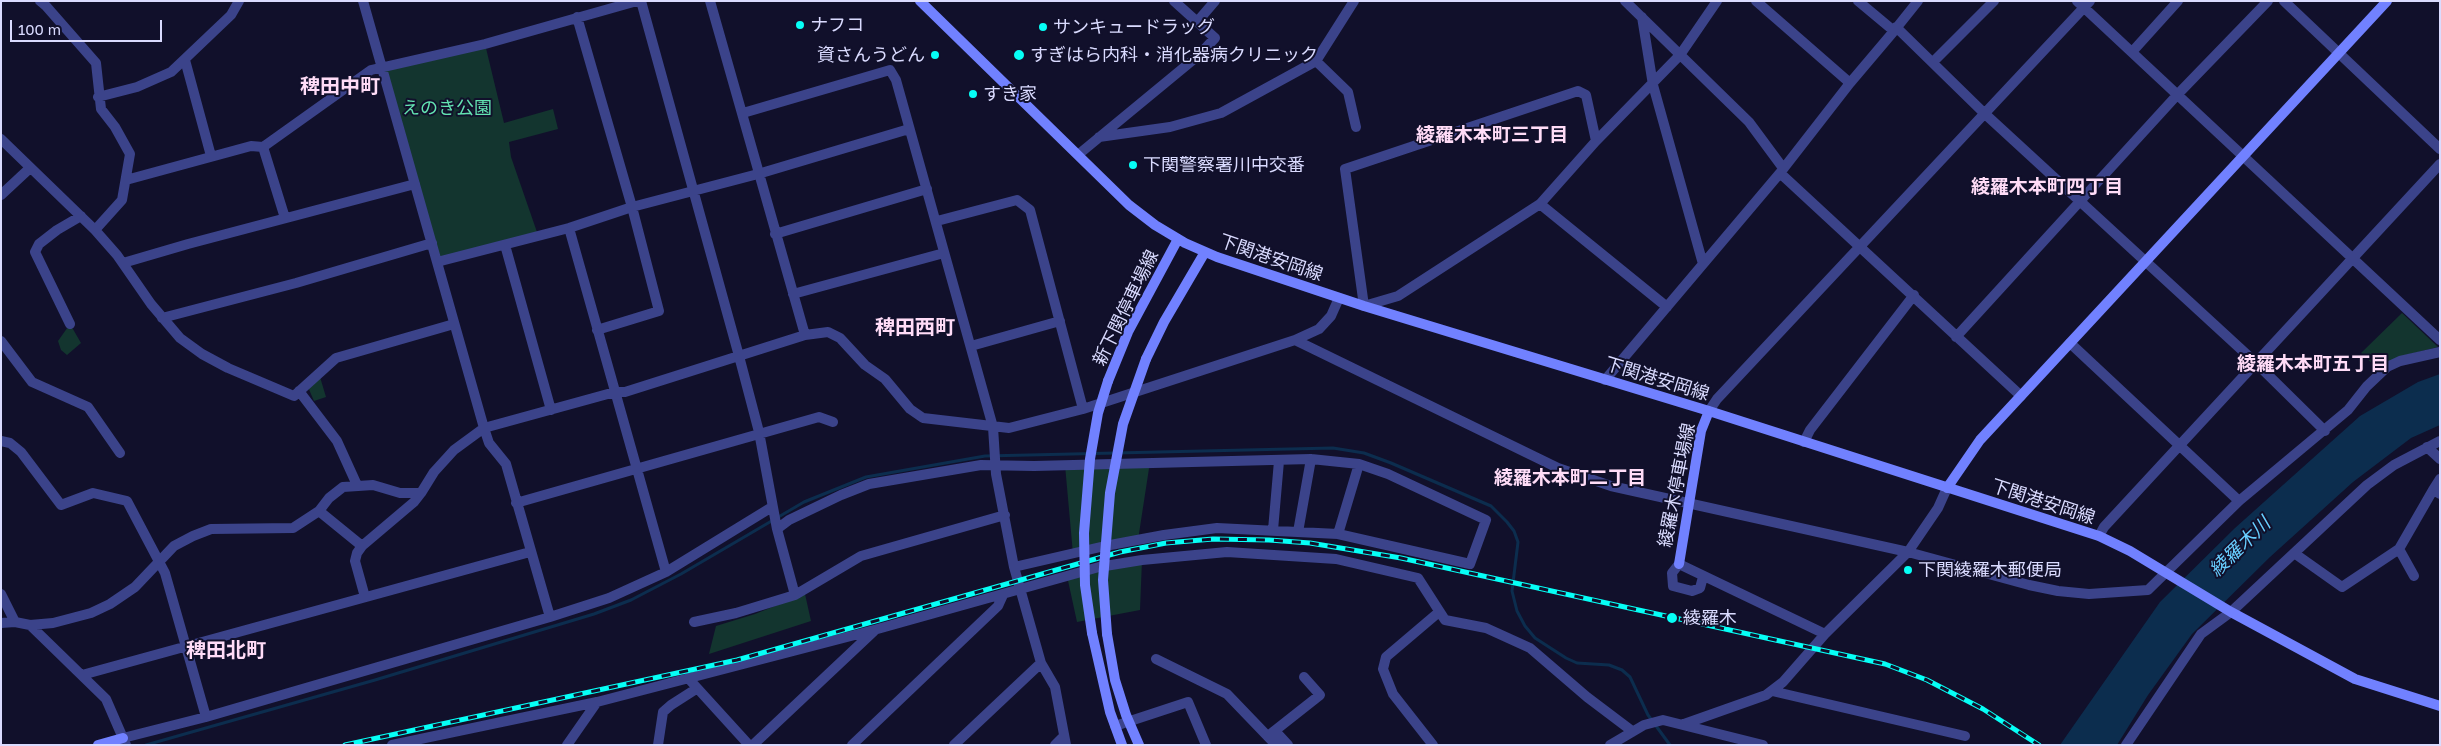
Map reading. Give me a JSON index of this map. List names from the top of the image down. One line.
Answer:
{"streets":{"main road":["下関港安岡線","新下関停車場線","綾羅木停車場線"]},"crossings":[["下関港安岡線","新下関停車場線"],["下関港安岡線","綾羅木停車場線"]],"districts":["稗田中町","綾羅木本町三丁目","綾羅木本町四丁目","稗田西町","綾羅木本町五丁目","綾羅木本町二丁目","稗田北町"],"water":["綾羅木川"],"parks":["えのき公園"],"places":["ナフコ","サンキュードラッグ","資さんうどん","すぎはら内科・消化器病クリニック","すき家","下関警察署川中交番","下関綾羅木郵便局","綾羅木"],"scale_bar":"100 m"}
